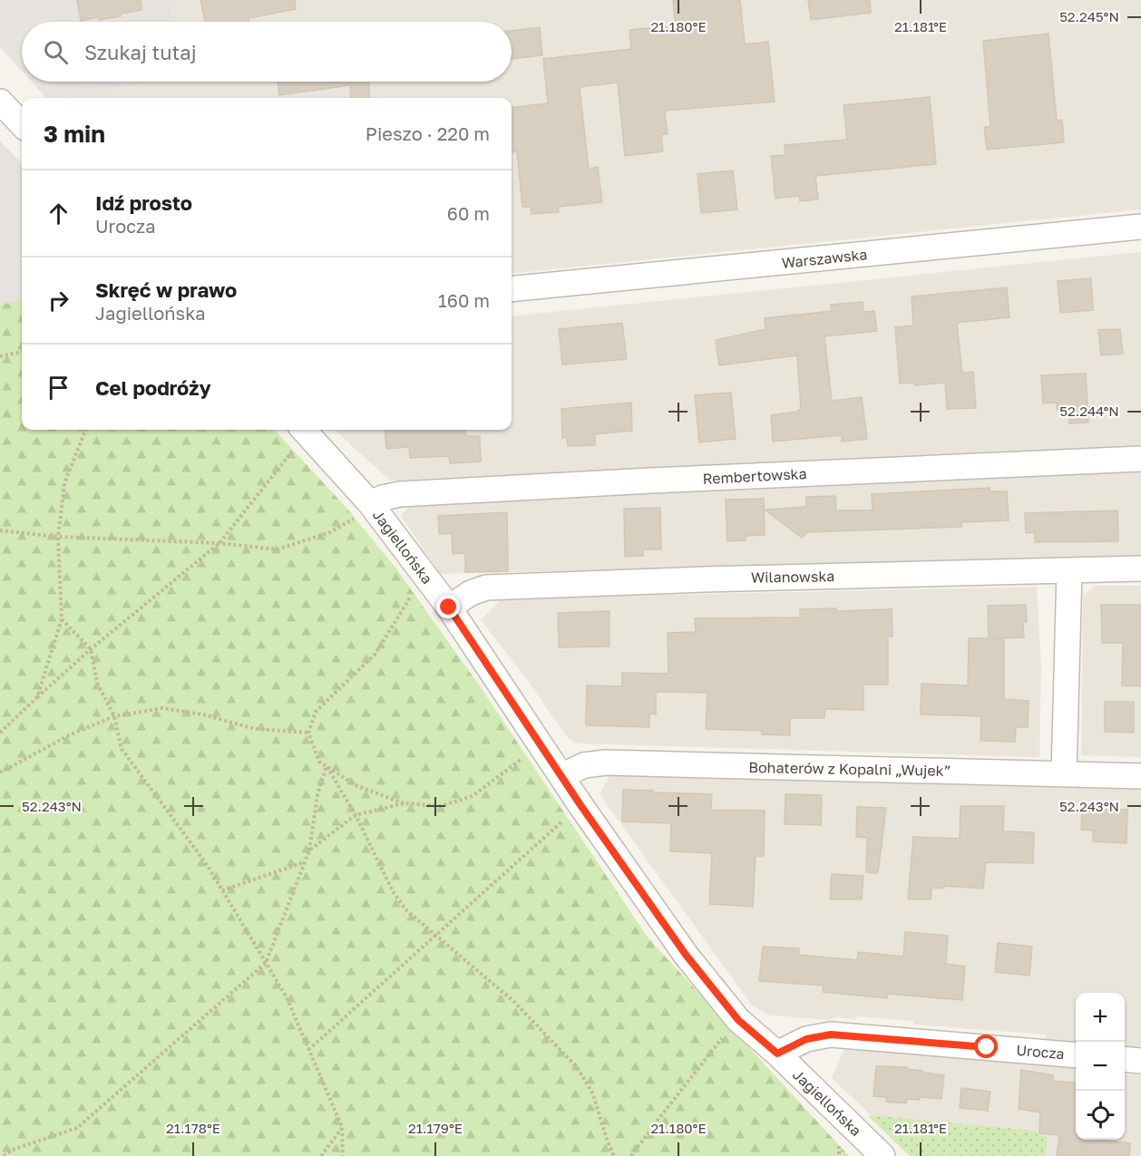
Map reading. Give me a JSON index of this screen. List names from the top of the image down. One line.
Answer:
{"streets":{"street":["Warszawska","Rembertowska","Jagiellońska","Wilanowska","Bohaterów z Kopalni „Wujek”","Urocza"]},"crossings":[["Rembertowska","Jagiellońska"],["Jagiellońska","Wilanowska"],["Jagiellońska","Bohaterów z Kopalni „Wujek”"],["Jagiellońska","Urocza"]],"page":{"search":"Szukaj tutaj","heading":["3 min","Pieszo · 220 m"],"list":[["Idź prosto","Urocza","60 m"],["Skręć w prawo","Jagiellońska","160 m"],"Cel podróży"],"map_buttons":["+","−"]},"coordinates":["52.245°N","21.180°E","21.181°E","52.244°N","52.243°N","21.178°E","21.179°E"]}
